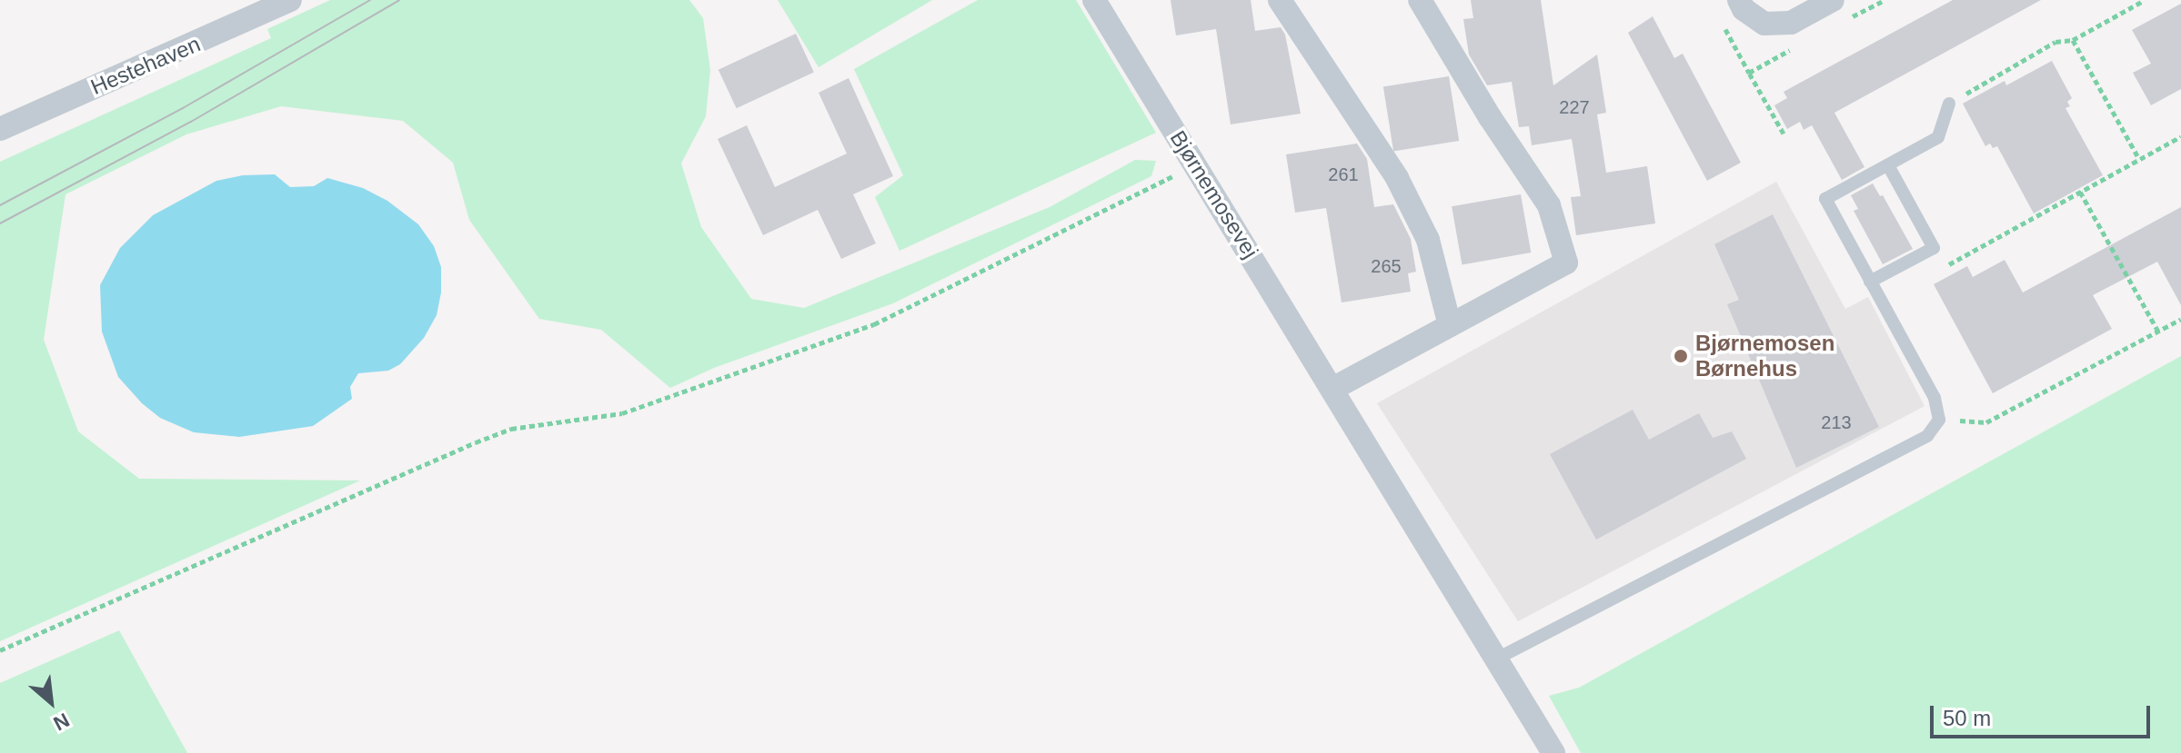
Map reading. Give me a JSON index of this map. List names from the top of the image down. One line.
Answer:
{"streets":{"street":["Hestehaven","Bjørnemosevej"]},"places":["Bjørnemosen Børnehus"],"house_numbers":["227","261","265","213"],"scale_bar":"50 m","north":"bottom right"}
